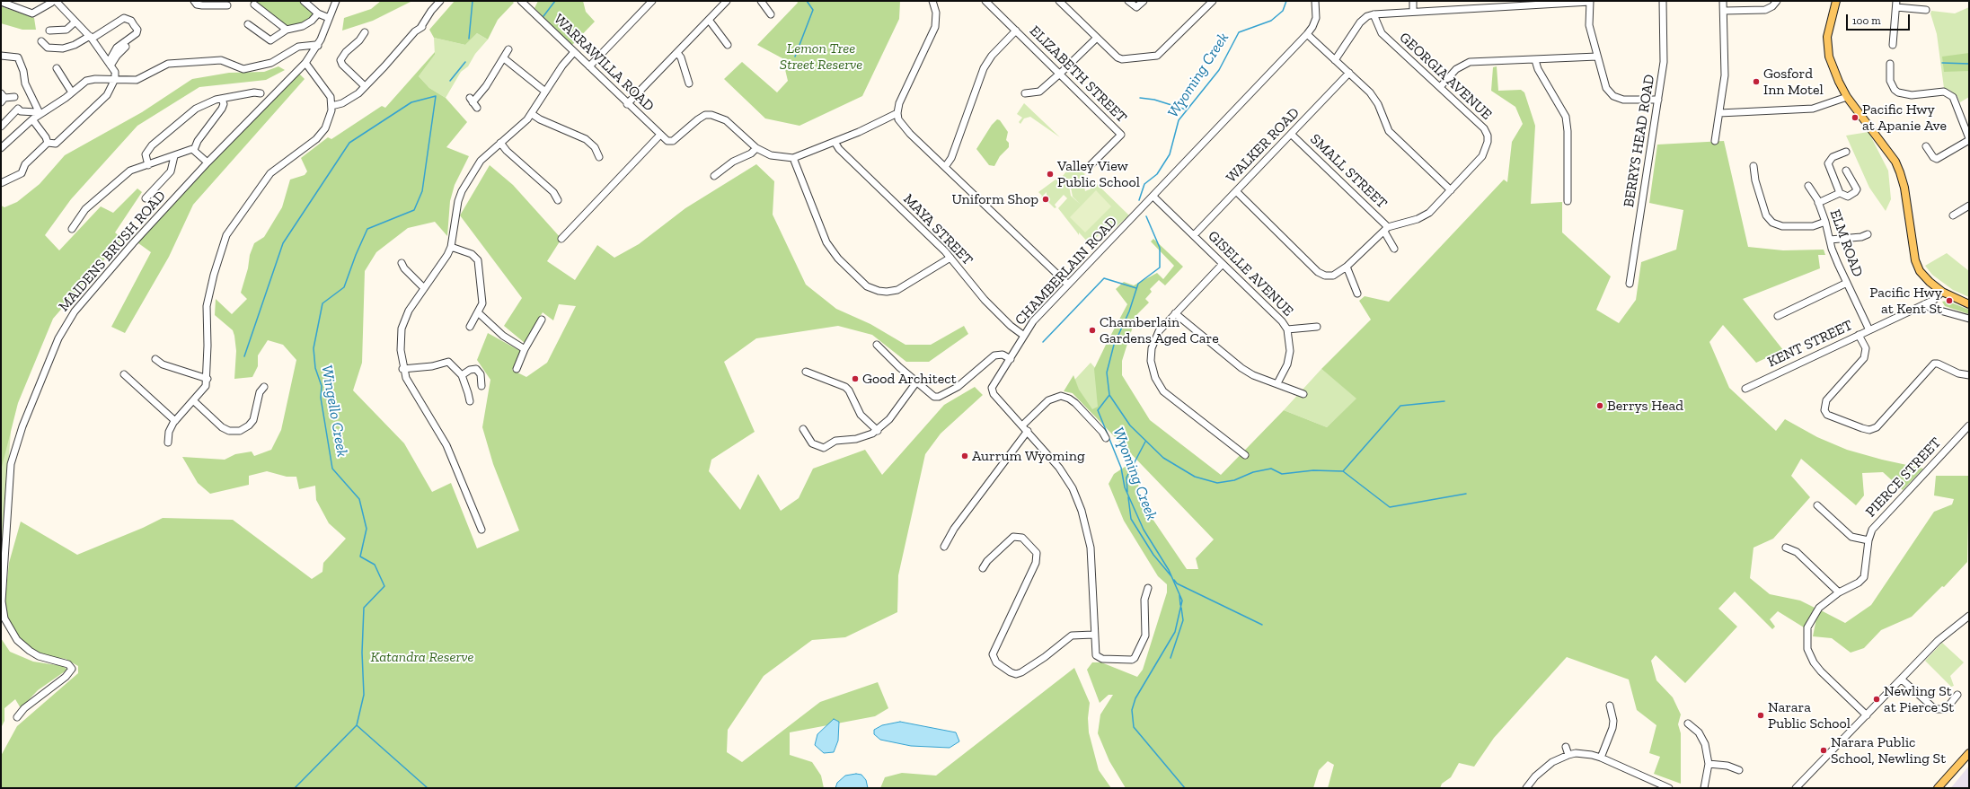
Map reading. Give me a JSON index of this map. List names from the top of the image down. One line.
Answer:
{"streets":{"street":["WARRAWILLA ROAD","ELIZABETH STREET","GEORGIA AVENUE","BERRYS HEAD ROAD","WALKER ROAD","SMALL STREET","MAYA STREET","ELM ROAD","MAIDENS BRUSH ROAD","CHAMBERLAIN ROAD","GISELLE AVENUE","KENT STREET","PIERCE STREET"]},"crossings":[["GEORGIA AVENUE","WALKER ROAD"],["GEORGIA AVENUE","SMALL STREET"],["WALKER ROAD","SMALL STREET"],["WALKER ROAD","GISELLE AVENUE"],["MAYA STREET","CHAMBERLAIN ROAD"],["ELM ROAD","KENT STREET"],["CHAMBERLAIN ROAD","GISELLE AVENUE"]],"water":["Wyoming Creek","Wingello Creek"],"parks":["Lemon Tree Street Reserve","Katandra Reserve"],"places":["Gosford Inn Motel","Pacific Hwy at Apanie Ave","Valley View Public School","Uniform Shop","Pacific Hwy at Kent St","Chamberlain Gardens Aged Care","Good Architect","Berrys Head","Aurrum Wyoming","Newling St at Pierce St","Narara Public School","Narara Public School, Newling St"],"scale_bar":"100 m"}
